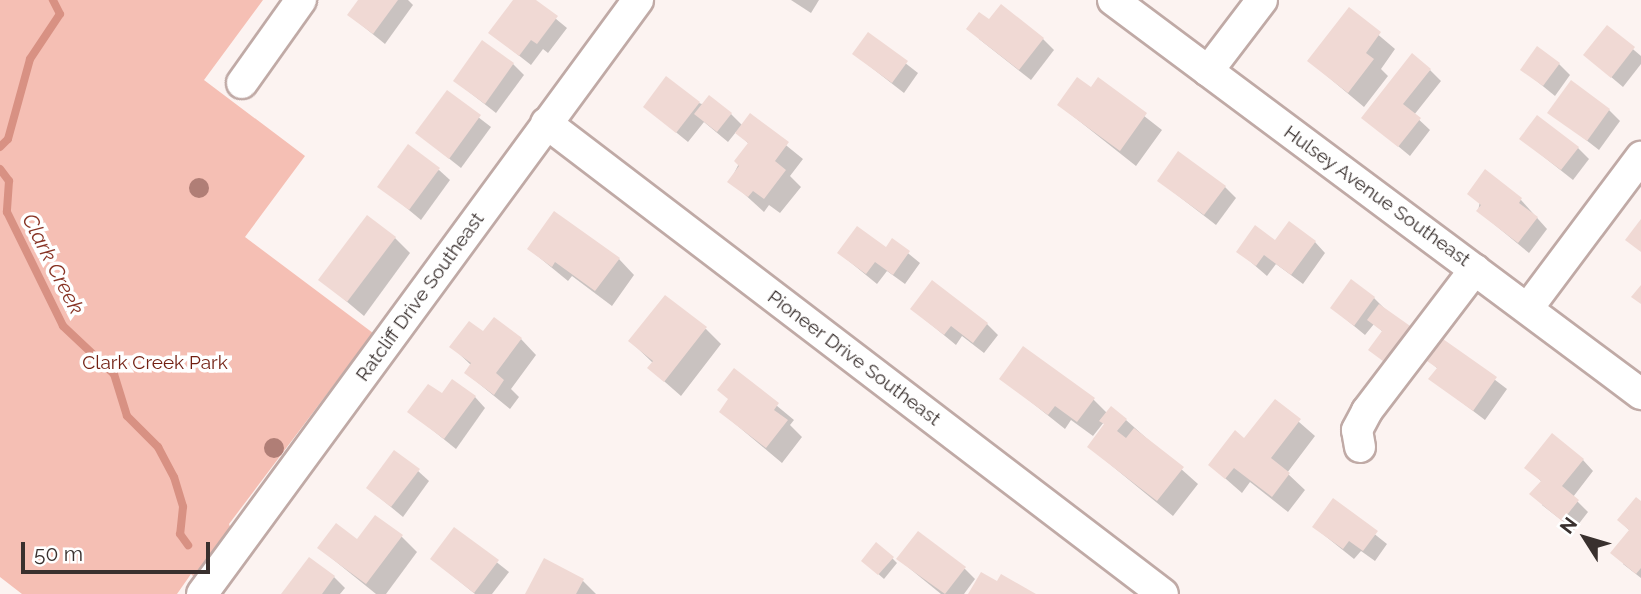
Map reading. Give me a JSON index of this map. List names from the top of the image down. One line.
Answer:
{"streets":{"street":["Hulsey Avenue Southeast","Ratcliff Drive Southeast","Pioneer Drive Southeast"]},"crossings":[["Ratcliff Drive Southeast","Pioneer Drive Southeast"]],"water":["Clark Creek"],"parks":["Clark Creek Park"],"scale_bar":"50 m","north":"top left"}
